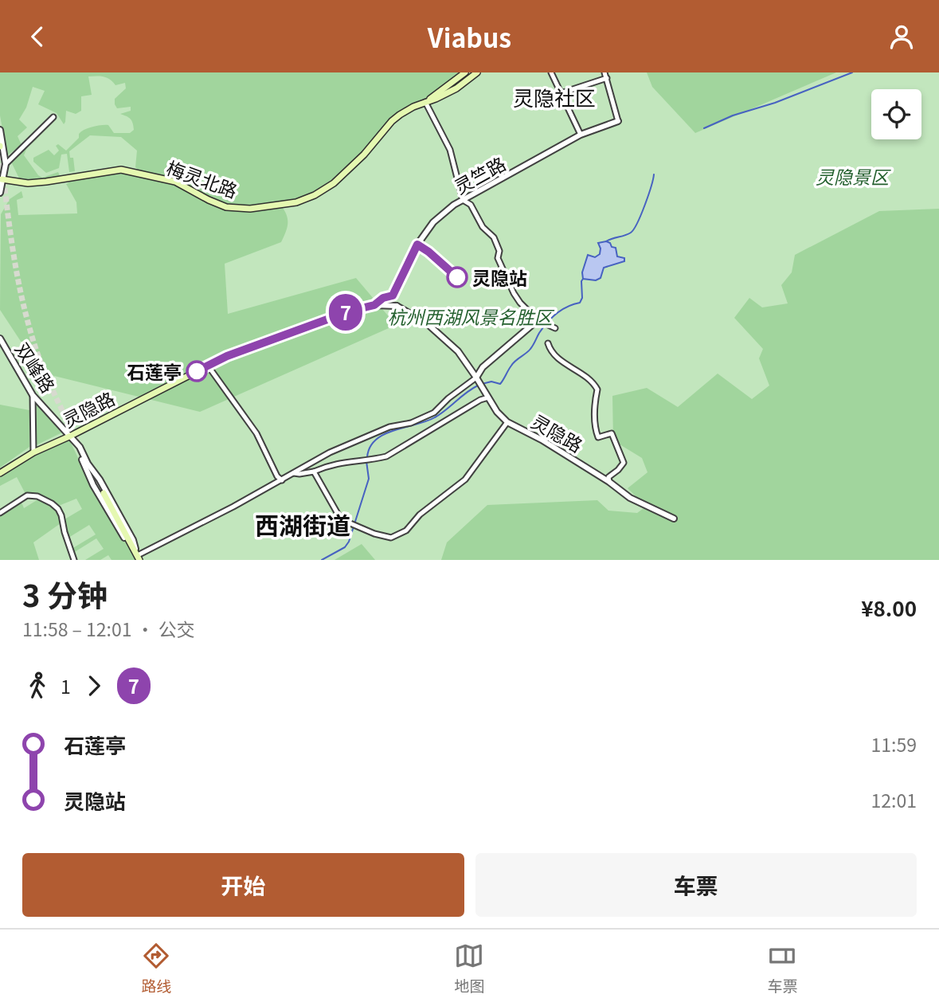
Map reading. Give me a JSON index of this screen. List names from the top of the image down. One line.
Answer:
{"streets":{"main road":["梅灵北路","灵隐路"],"street":["灵竺路","双峰路"]},"crossings":[["双峰路","灵隐路"]],"districts":["灵隐社区","西湖街道"],"parks":["灵隐景区","杭州西湖风景名胜区"],"places":["灵隐站","石莲亭"],"lines":["bus line 7"],"page":{"header":"Viabus","on_map":"7","heading":["3 分钟","11:58 – 12:01 · 公交","¥8.00"],"legs":["1","7"],"list":[{"name":"石莲亭","value":"11:59"},{"name":"灵隐站","value":"12:01"}],"buttons":["开始","车票"],"tabs":["路线","地图","车票"]}}
